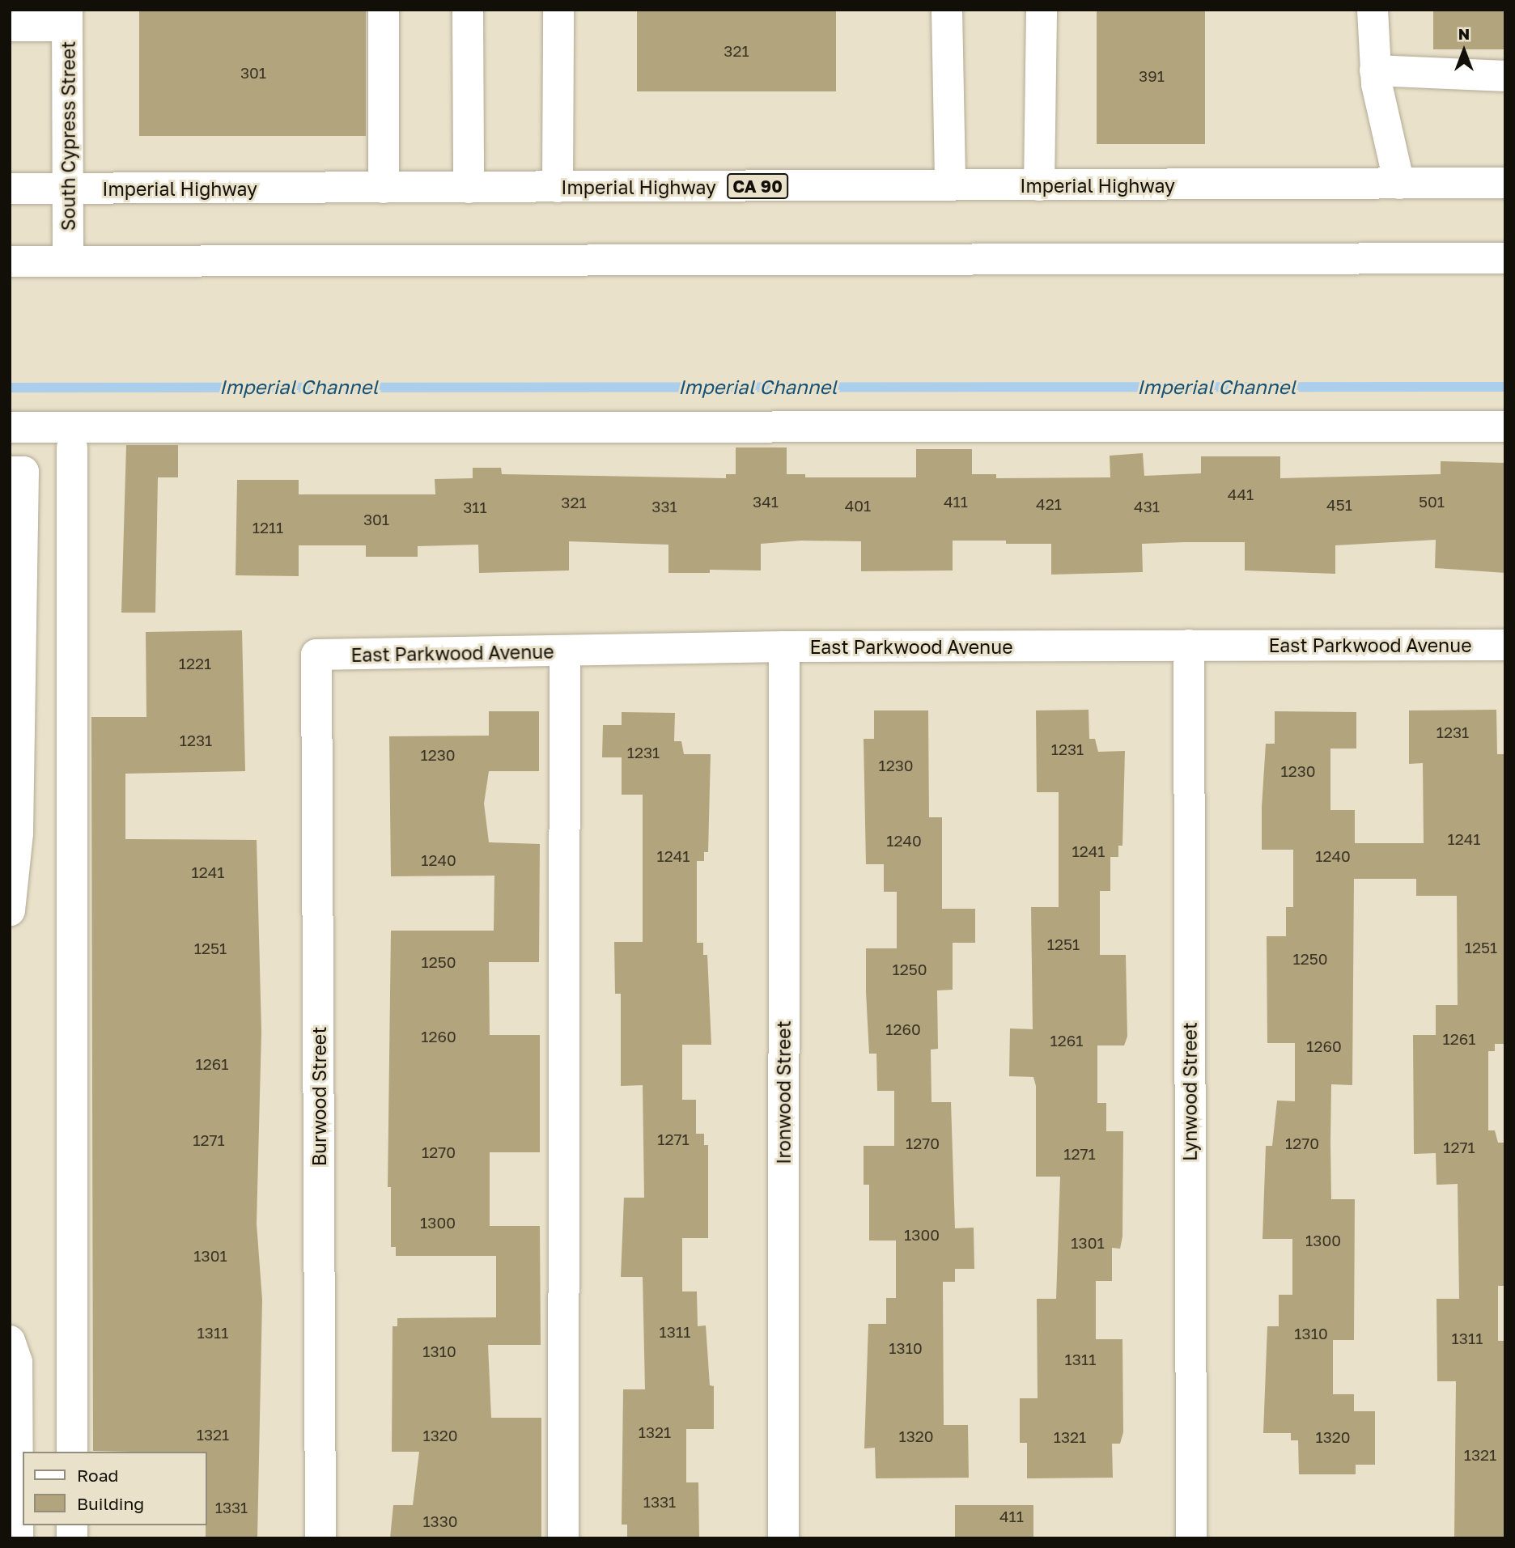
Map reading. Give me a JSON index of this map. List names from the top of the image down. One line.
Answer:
{"streets":{"street":["South Cypress Street","Imperial Highway","CA 90","East Parkwood Avenue","Lynwood Street","Ironwood Street","Burwood Street"]},"crossings":[["South Cypress Street","Imperial Highway"],["East Parkwood Avenue","Lynwood Street"],["East Parkwood Avenue","Ironwood Street"],["East Parkwood Avenue","Burwood Street"]],"water":["Imperial Channel"],"house_numbers":["321","301","391","441","341","411","501","321","421","451","401","331","431","311","301","1211","1221","1231","1231","1231","1231","1230","1230","1230","1241","1240","1241","1241","1240","1240","1241","1251","1251","1251","1250","1250","1250","1260","1260","1261","1261","1260","1261","1271","1271","1270","1270","1271","1270","1271","1300","1300","1300","1301","1301","1311","1311","1310","1311","1310","1310","1311","1321","1321","1320","1320","1321","1320","1321","1331","1331","411","1330"],"legend":["Road","Building"],"north":"top"}
